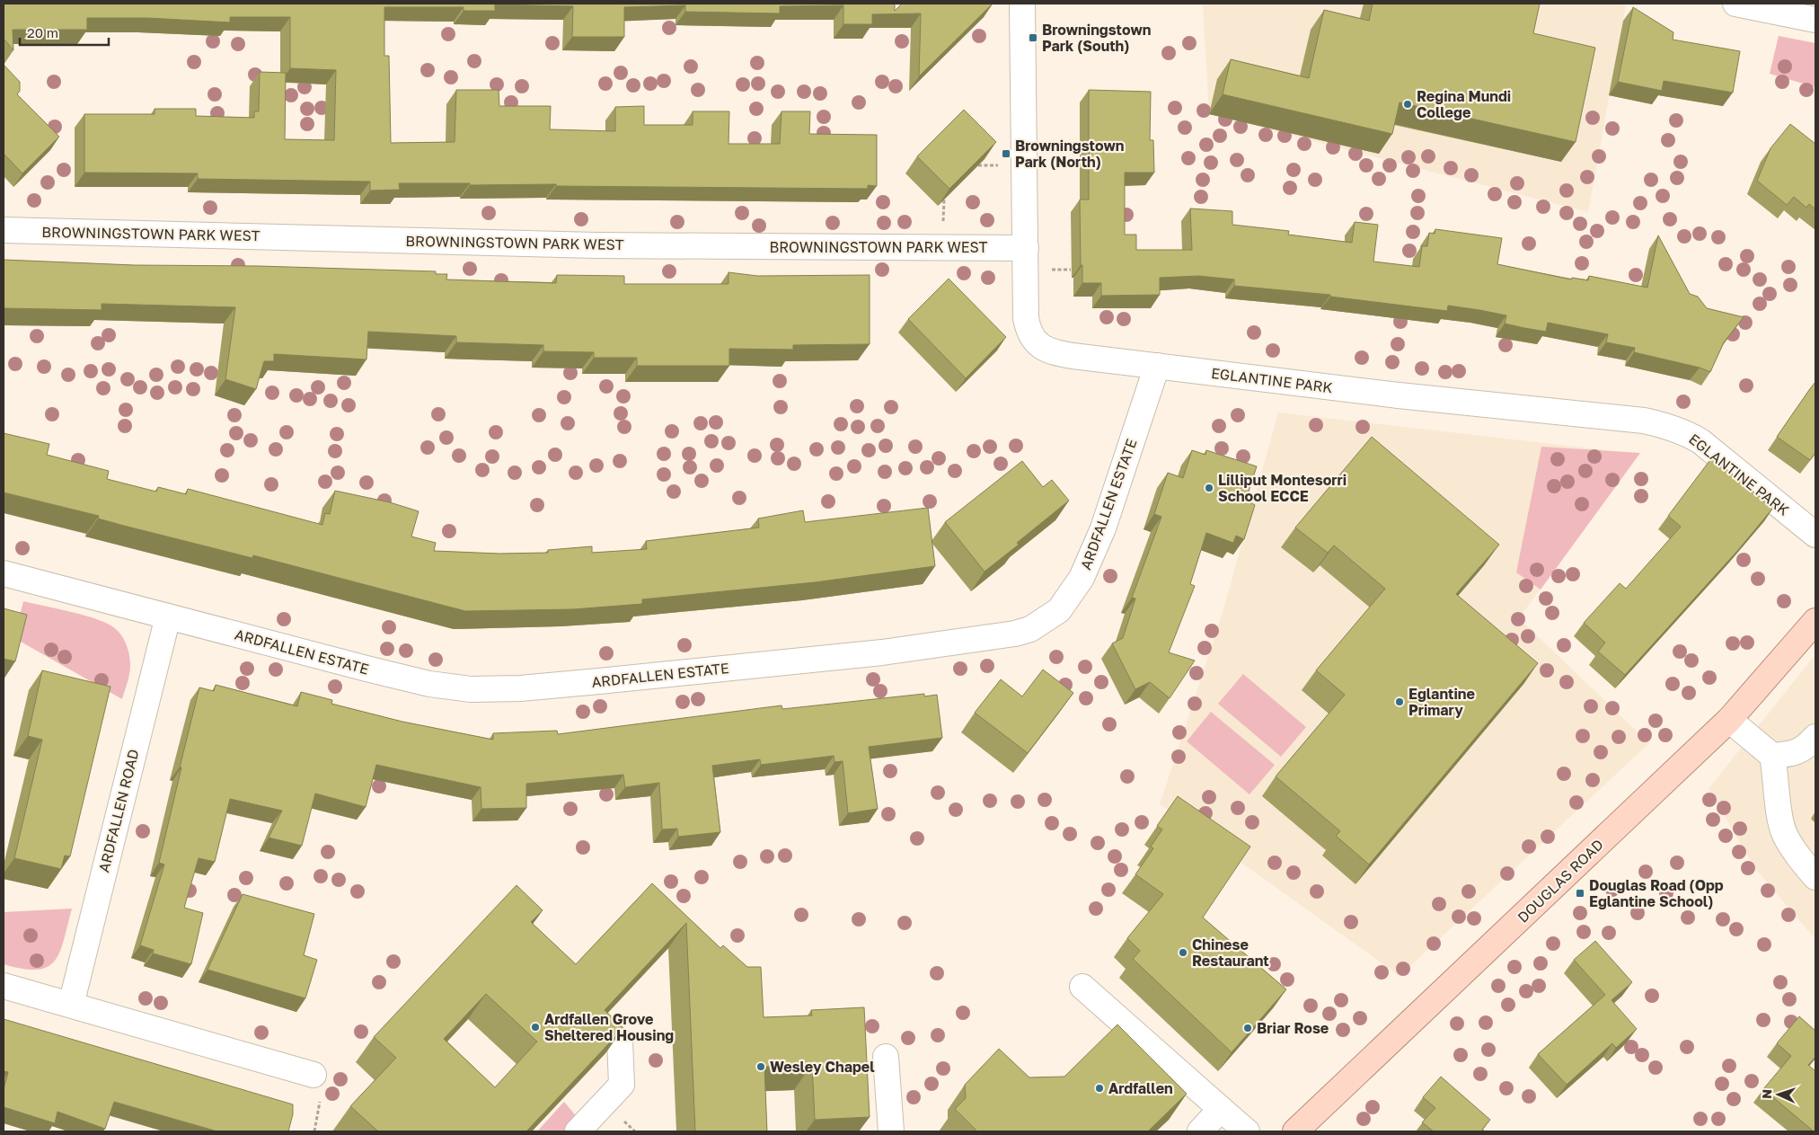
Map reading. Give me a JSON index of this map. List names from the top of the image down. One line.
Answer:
{"streets":{"main road":["DOUGLAS ROAD"],"street":["BROWNINGSTOWN PARK WEST","EGLANTINE PARK","ARDFALLEN ESTATE","ARDFALLEN ROAD"]},"crossings":[["BROWNINGSTOWN PARK WEST","EGLANTINE PARK"],["EGLANTINE PARK","ARDFALLEN ESTATE"],["ARDFALLEN ESTATE","ARDFALLEN ROAD"]],"places":{"transit":["Browningstown Park (South)","Browningstown Park (North)","Douglas Road (Opp Eglantine School)"],"other":["Regina Mundi College","Lilliput Montesorri School ECCE","Eglantine Primary","Chinese Restaurant","Ardfallen Grove Sheltered Housing","Briar Rose","Wesley Chapel","Ardfallen"]},"scale_bar":"20 m","north":"left"}
